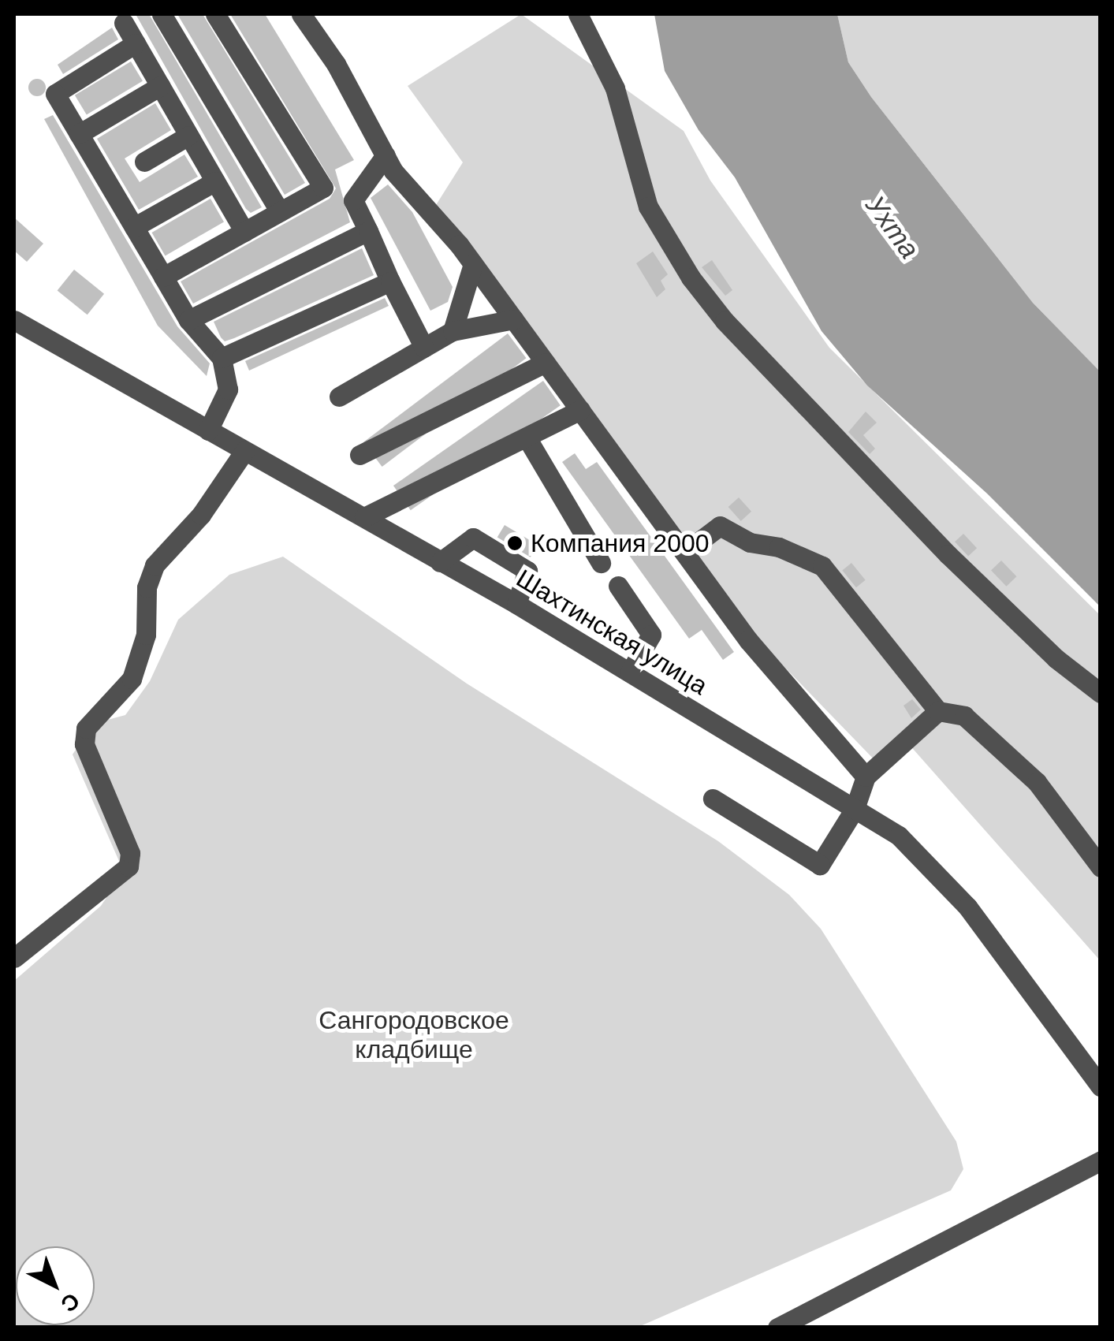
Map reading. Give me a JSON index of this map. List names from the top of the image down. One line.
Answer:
{"streets":{"street":["Шахтинская улица"]},"water":["Ухта"],"parks":["Сангородовское кладбище"],"places":["Компания 2000"],"north":"bottom right"}
